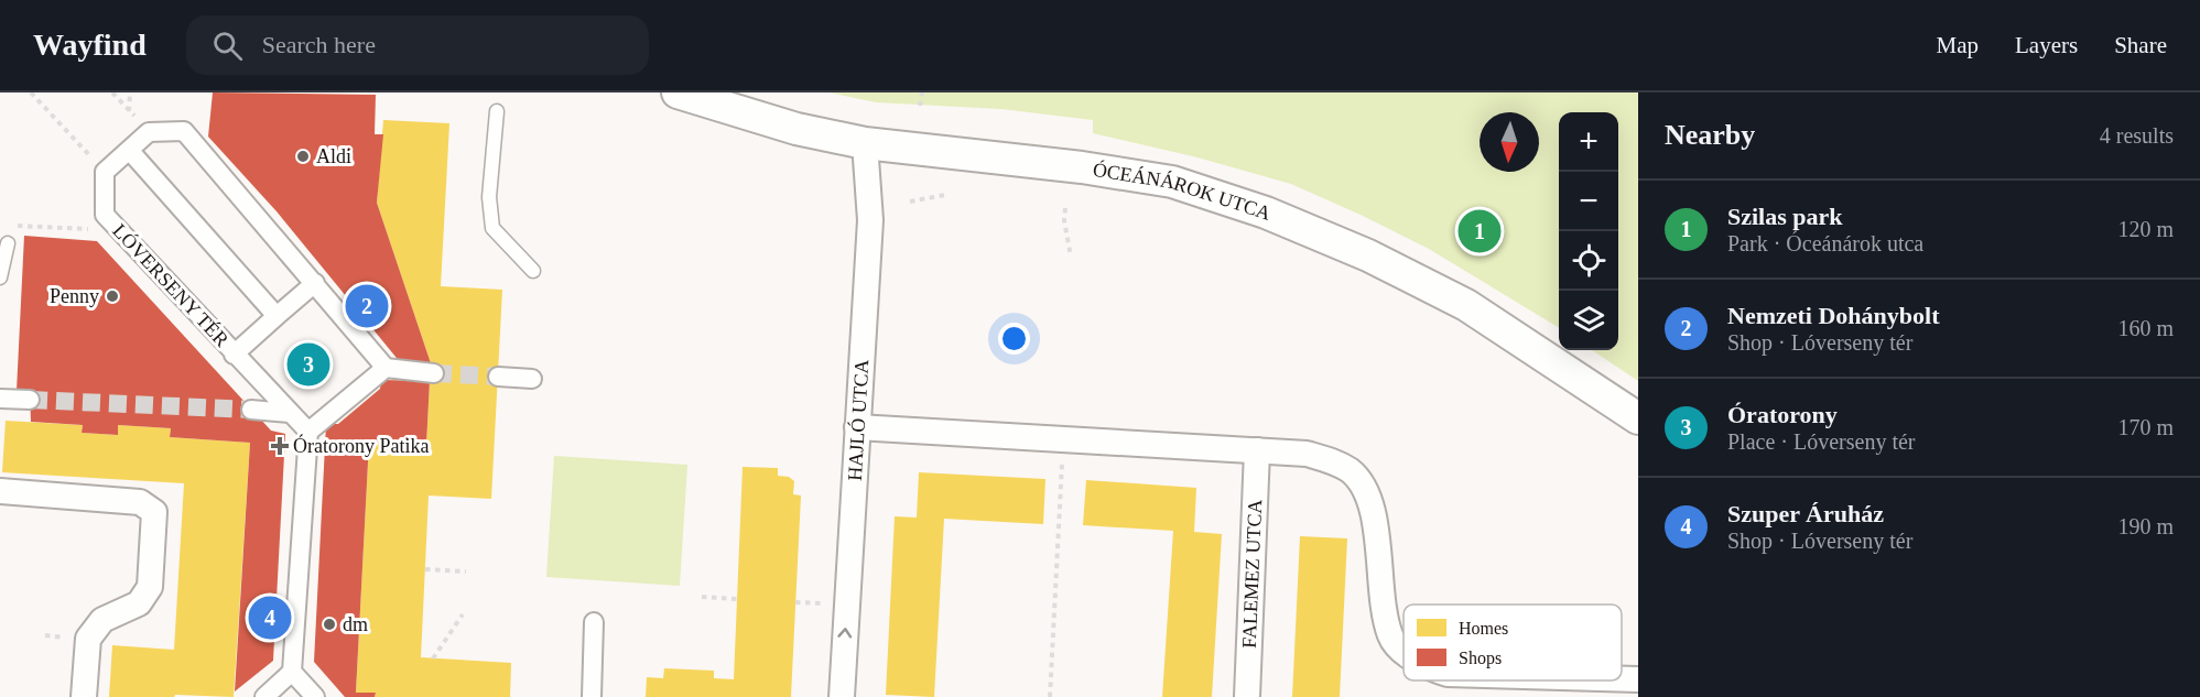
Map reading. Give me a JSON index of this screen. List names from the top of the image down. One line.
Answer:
{"streets":{"street":["ÓCEÁNÁROK UTCA","LÓVERSENY TÉR","HAJLÓ UTCA","FALEMEZ UTCA"]},"crossings":[["ÓCEÁNÁROK UTCA","HAJLÓ UTCA"]],"one_way":["HAJLÓ UTCA"],"places":{"other":["Aldi","Penny","dm"],"health":["Óratorony Patika"]},"legend":["Homes","Shops"],"north":"bottom","page":{"header":"Wayfind","search":"Search here","nav":["Map","Layers","Share"],"heading":["Nearby","4 results"],"map_buttons":["+","−"],"list":[{"mark":"1","name":"Szilas park","note":"Park · Óceánárok utca","value":"120 m"},{"mark":"2","name":"Nemzeti Dohánybolt","note":"Shop · Lóverseny tér","value":"160 m"},{"mark":"3","name":"Óratorony","note":"Place · Lóverseny tér","value":"170 m"},{"mark":"4","name":"Szuper Áruház","note":"Shop · Lóverseny tér","value":"190 m"}],"pins":["1","2","3","4"]}}
